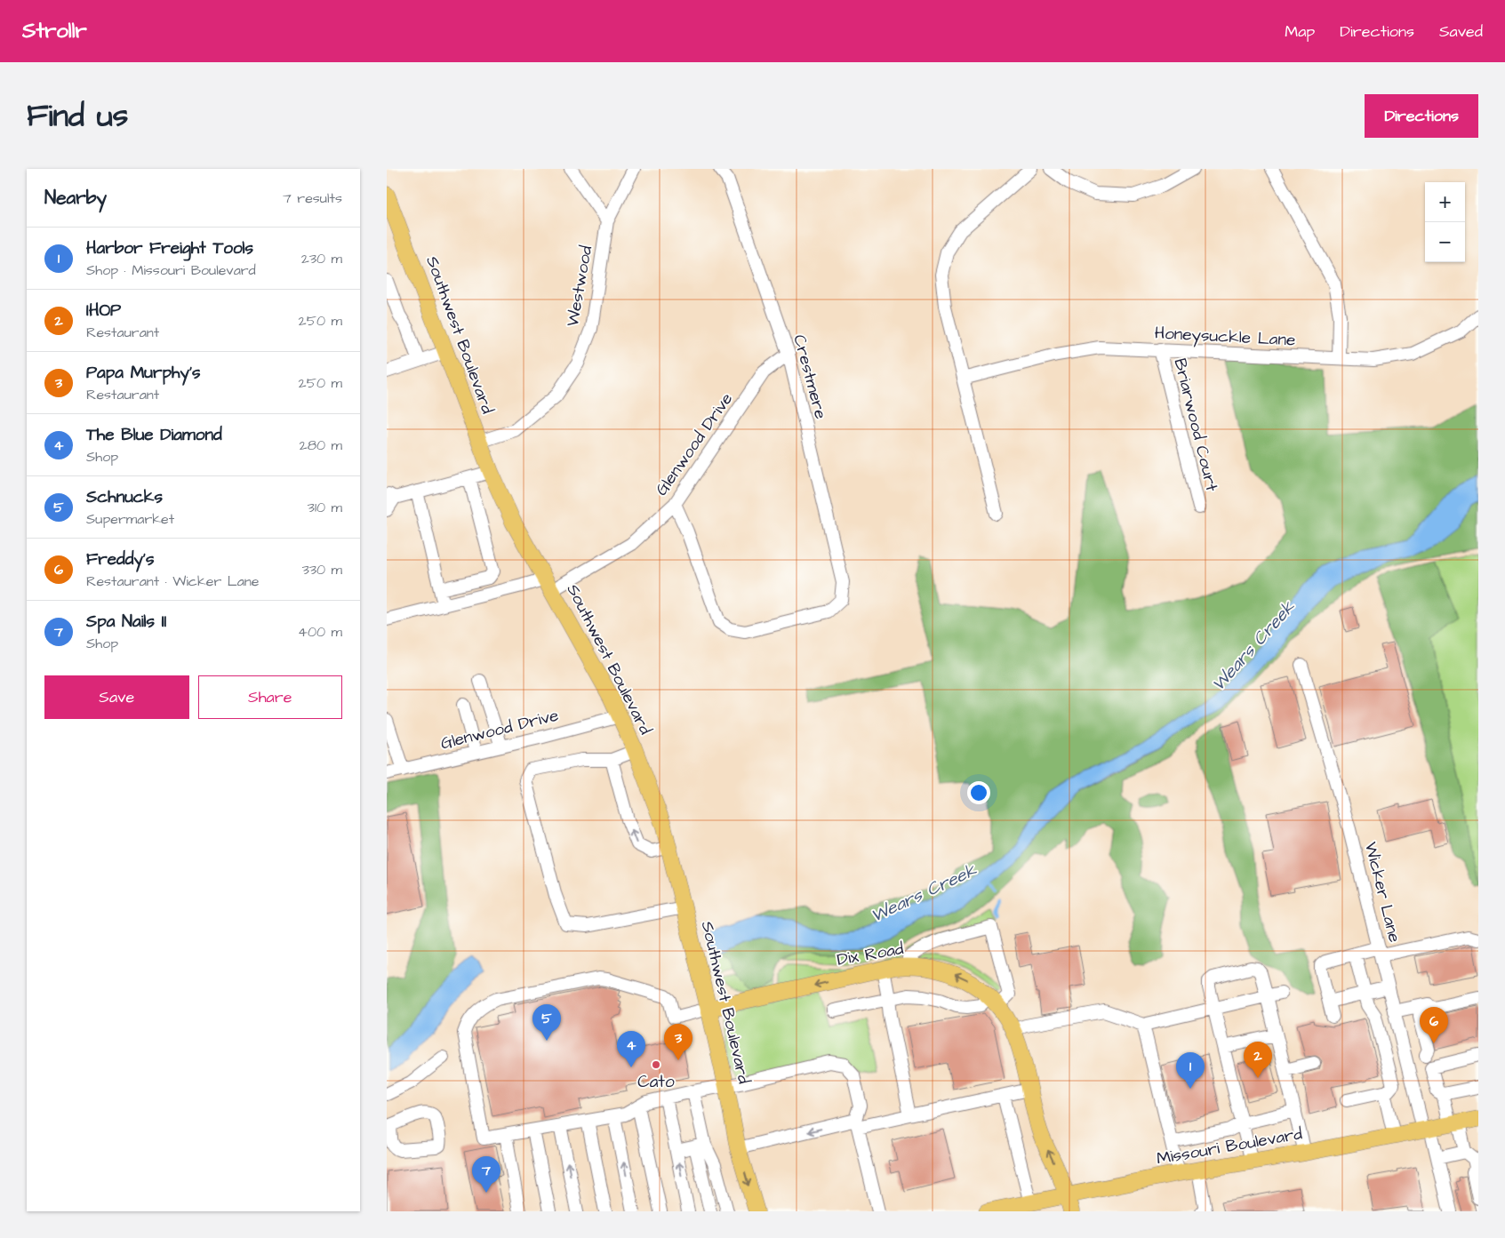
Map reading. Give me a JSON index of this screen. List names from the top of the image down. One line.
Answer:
{"streets":{"main road":["Southwest Boulevard","Dix Road","Missouri Boulevard"],"street":["Westwood","Honeysuckle Lane","Crestmere","Briarwood Court","Glenwood Drive","Wicker Lane"]},"crossings":[["Westwood","Southwest Boulevard"],["Southwest Boulevard","Glenwood Drive"],["Southwest Boulevard","Dix Road"],["Honeysuckle Lane","Briarwood Court"],["Crestmere","Glenwood Drive"],["Wicker Lane","Missouri Boulevard"],["Dix Road","Missouri Boulevard"]],"one_way":["Dix Road"],"water":["Wears Creek"],"places":["Cato"],"page":{"header":"Strollr","nav":["Map","Directions","Saved"],"title":"Find us","buttons":["Directions",["Save","Share"]],"heading":["Nearby","7 results"],"map_buttons":["+","−"],"list":[{"mark":"1","name":"Harbor Freight Tools","note":"Shop · Missouri Boulevard","value":"230 m"},{"mark":"2","name":"IHOP","note":"Restaurant","value":"250 m"},{"mark":"3","name":"Papa Murphy's","note":"Restaurant","value":"250 m"},{"mark":"4","name":"The Blue Diamond","note":"Shop","value":"280 m"},{"mark":"5","name":"Schnucks","note":"Supermarket","value":"310 m"},{"mark":"6","name":"Freddy's","note":"Restaurant · Wicker Lane","value":"330 m"},{"mark":"7","name":"Spa Nails II","note":"Shop","value":"400 m"}],"pins":["5","6","3","4","2","1","7"]}}
